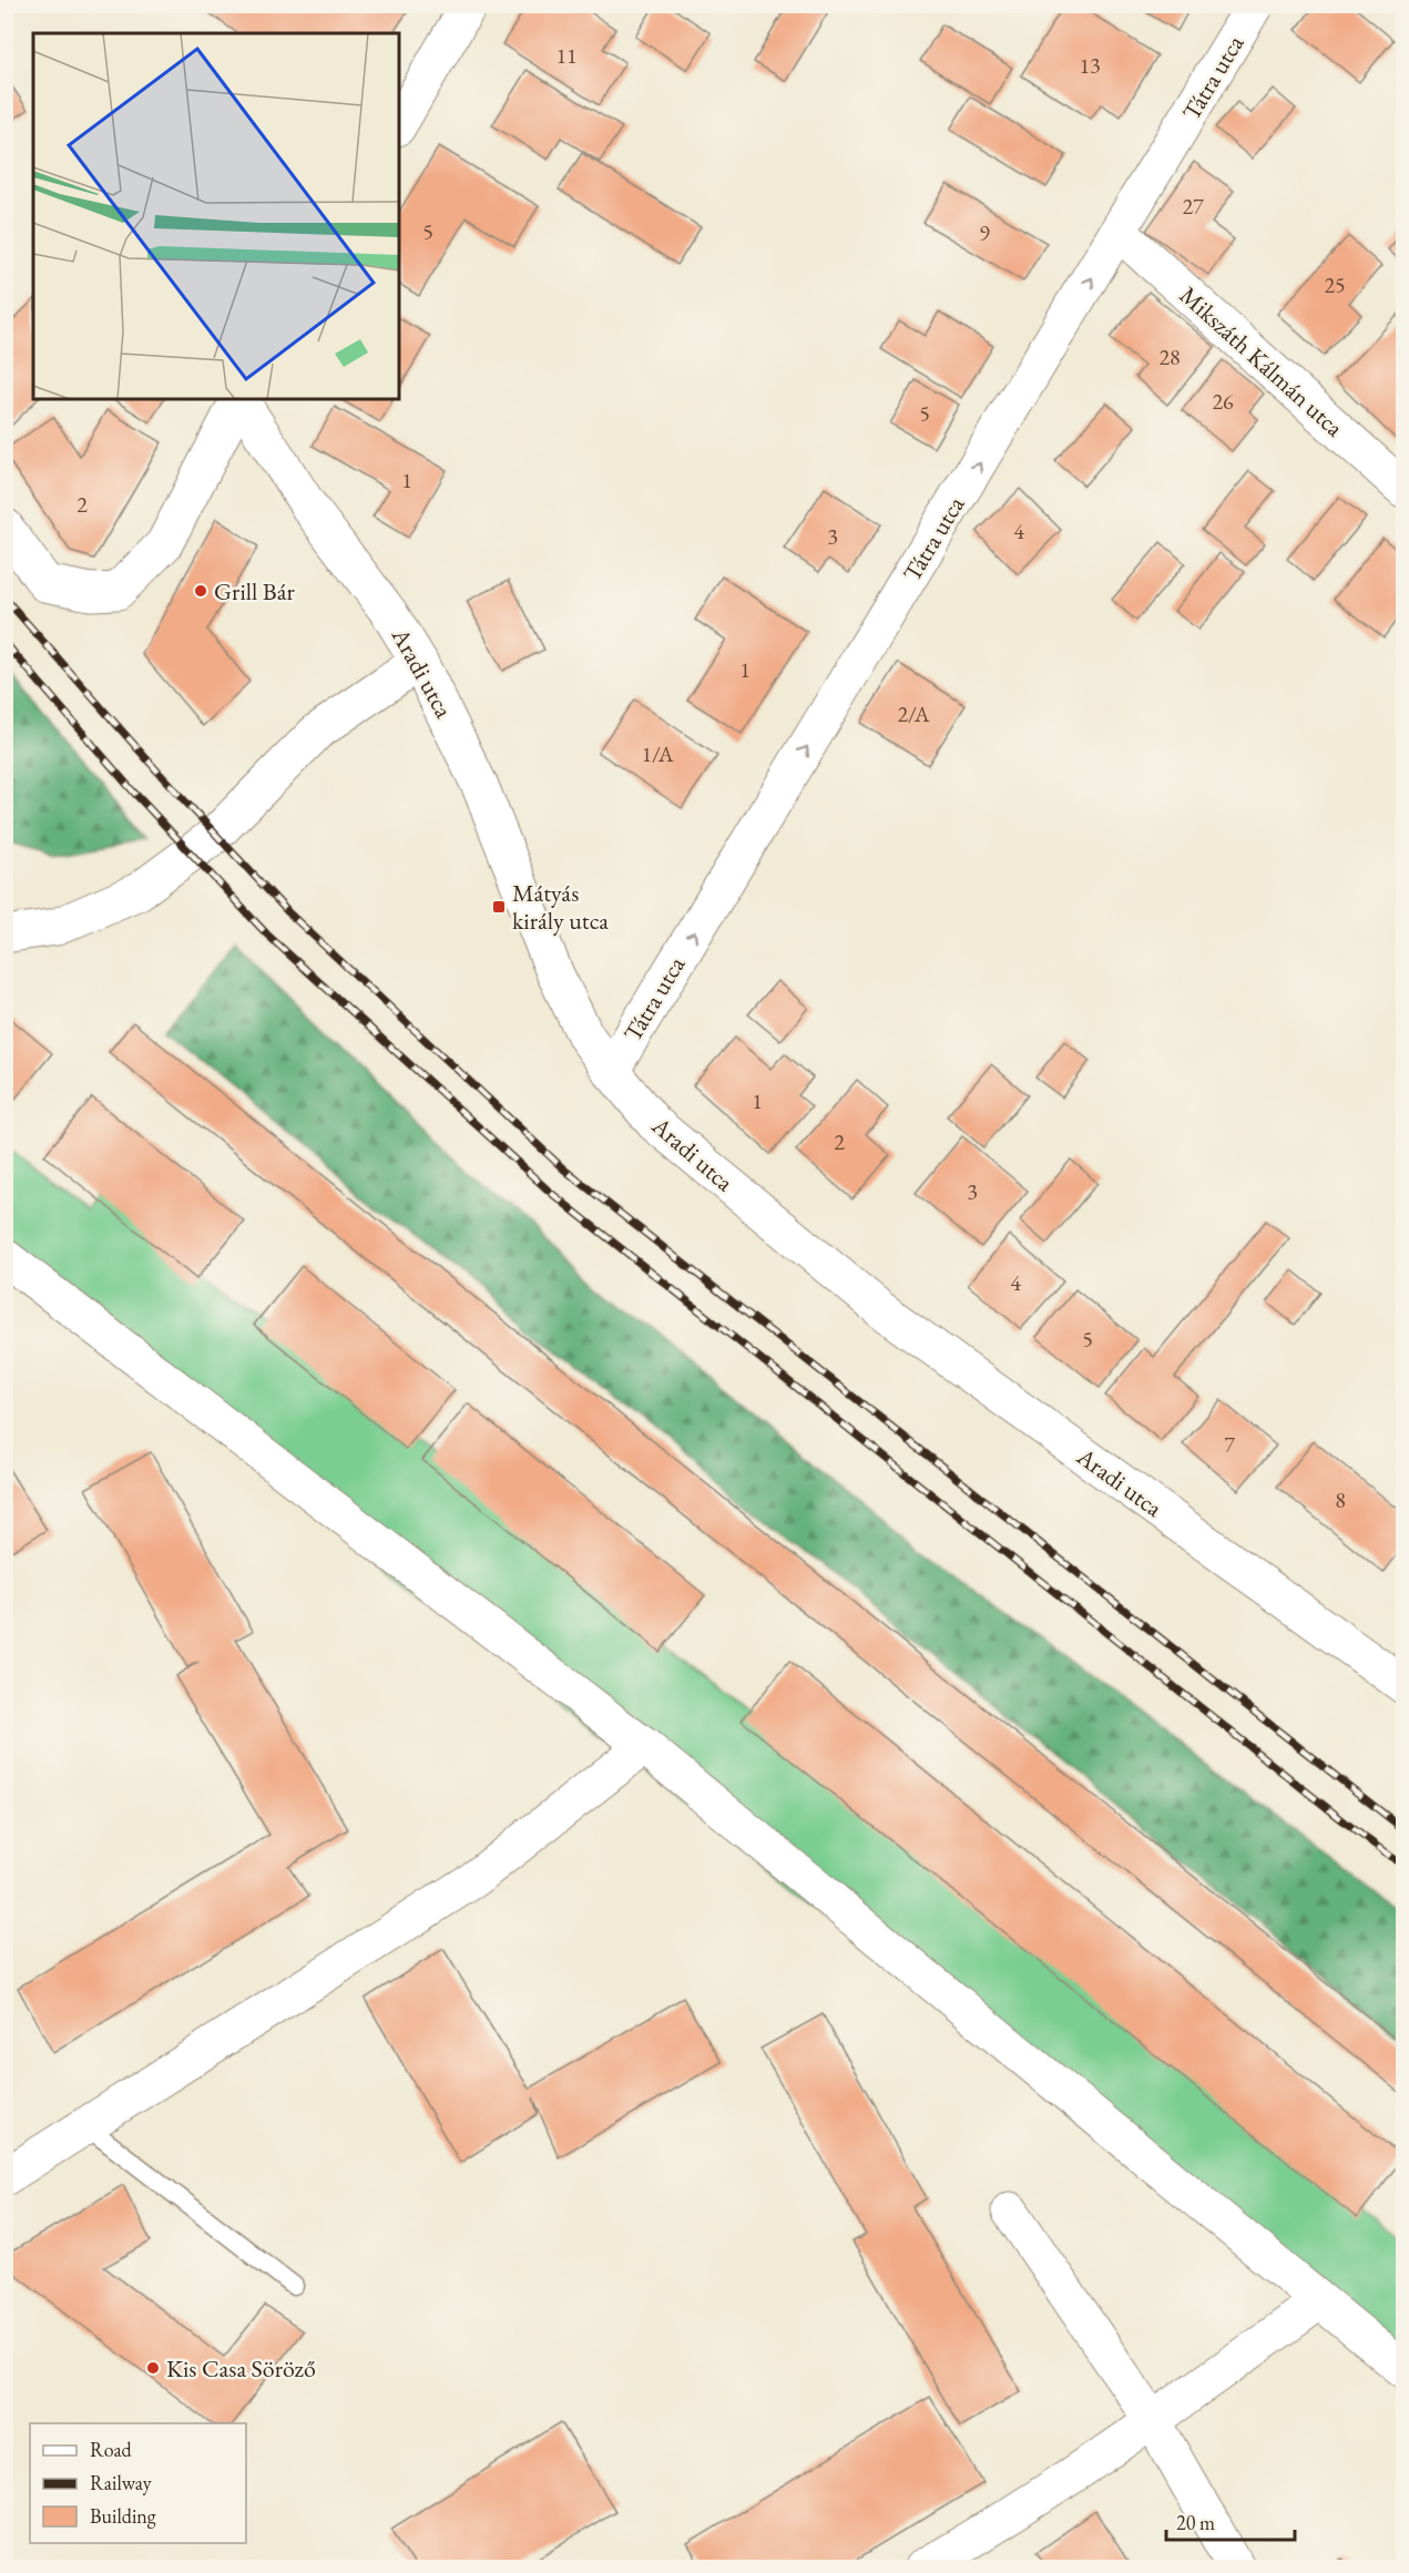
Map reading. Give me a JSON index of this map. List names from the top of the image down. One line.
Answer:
{"streets":{"street":["Tátra utca","Mikszáth Kálmán utca","Aradi utca"]},"crossings":[["Tátra utca","Mikszáth Kálmán utca"],["Tátra utca","Aradi utca"]],"one_way":["Tátra utca"],"places":{"other":["Grill Bár","Kis Casa Söröző"],"transit":["Mátyás király utca"]},"house_numbers":["11","13","27","5","9","25","28","26","5","1","2","4","3","1","2/A","1/A","1","2","3","4","5","7","8"],"legend":["Road","Railway","Building"],"scale_bar":"20 m"}
